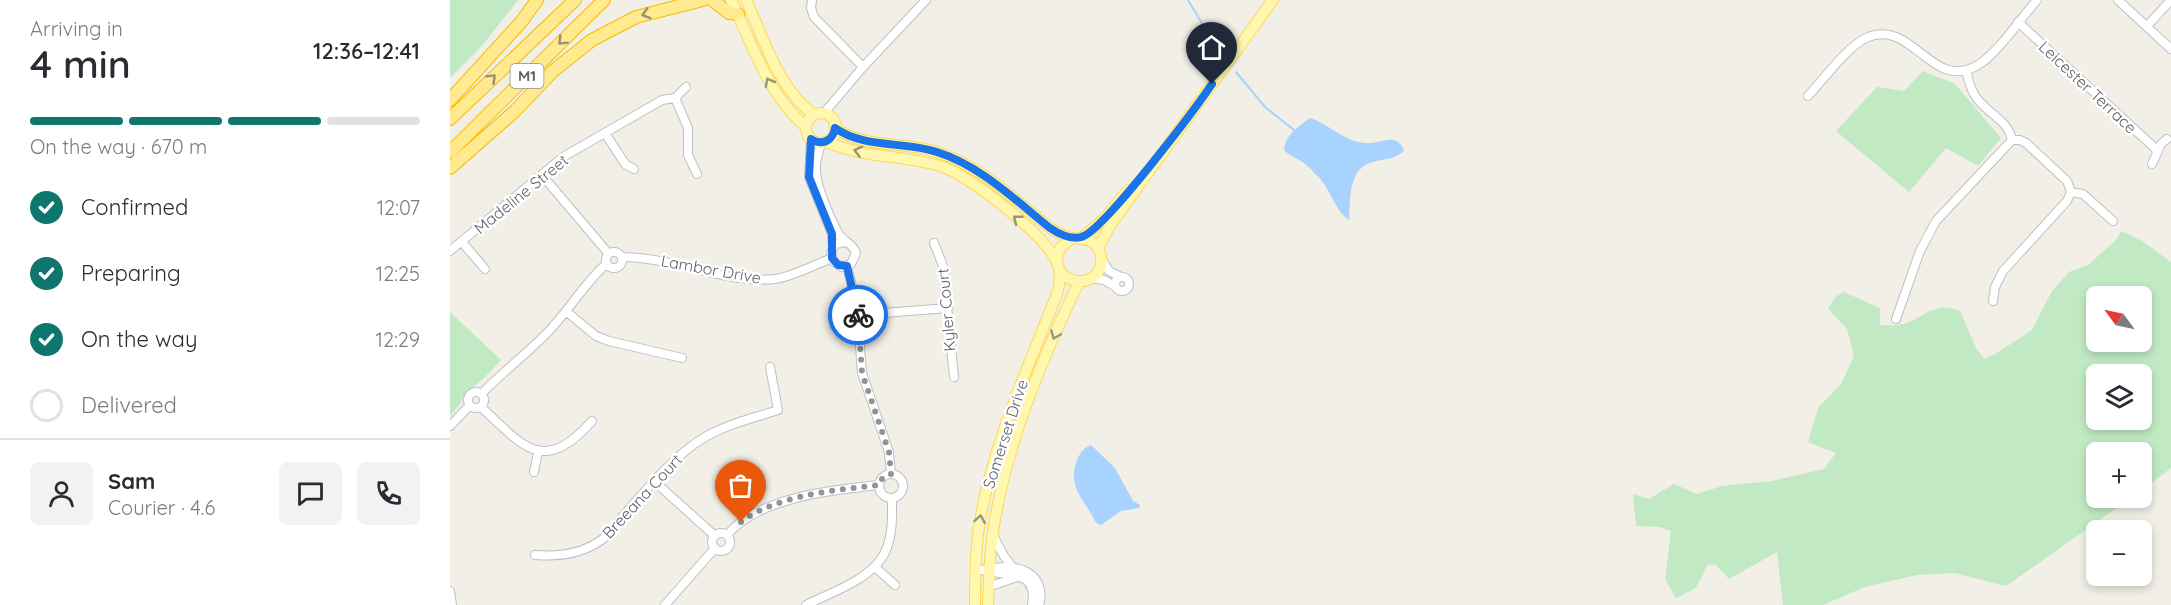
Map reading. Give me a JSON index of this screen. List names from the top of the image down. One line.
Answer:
{"streets":{"highway":["M1"],"main road":["Somerset Drive"],"street":["Leicester Terrace","Madeline Street","Lambor Drive","Kyler Court","Breeana Court"]},"north":"top left","page":{"heading":["4 min","Arriving in","12:36–12:41"],"panel":["Sam","Courier · 4.6"],"bar":"On the way · 670 m","list":[["Confirmed","12:07"],["Preparing","12:25"],["On the way","12:29"],"Delivered"],"map_buttons":["+","−"]}}
